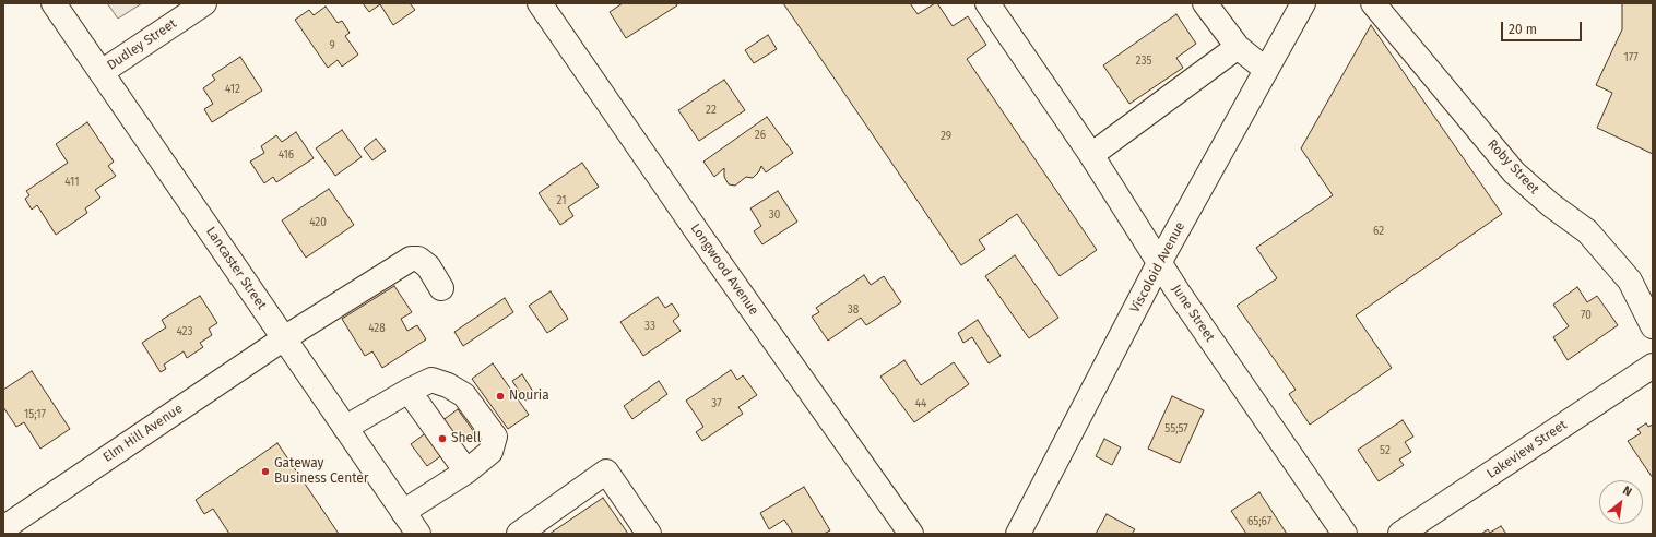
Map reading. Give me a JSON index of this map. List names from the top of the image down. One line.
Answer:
{"streets":{"street":["Dudley Street","Roby Street","Viscoloid Avenue","Lancaster Street","Longwood Avenue","June Street","Elm Hill Avenue","Lakeview Street"]},"crossings":[["Dudley Street","Lancaster Street"],["Viscoloid Avenue","June Street"],["Lancaster Street","Elm Hill Avenue"]],"places":["Nouria","Shell","Gateway Business Center"],"house_numbers":["9","177","235","412","22","26","29","416","411","21","30","420","62","38","70","33","428","423","37","44","15;17","55;57","52","65;67"],"scale_bar":"20 m","north":"top right"}
